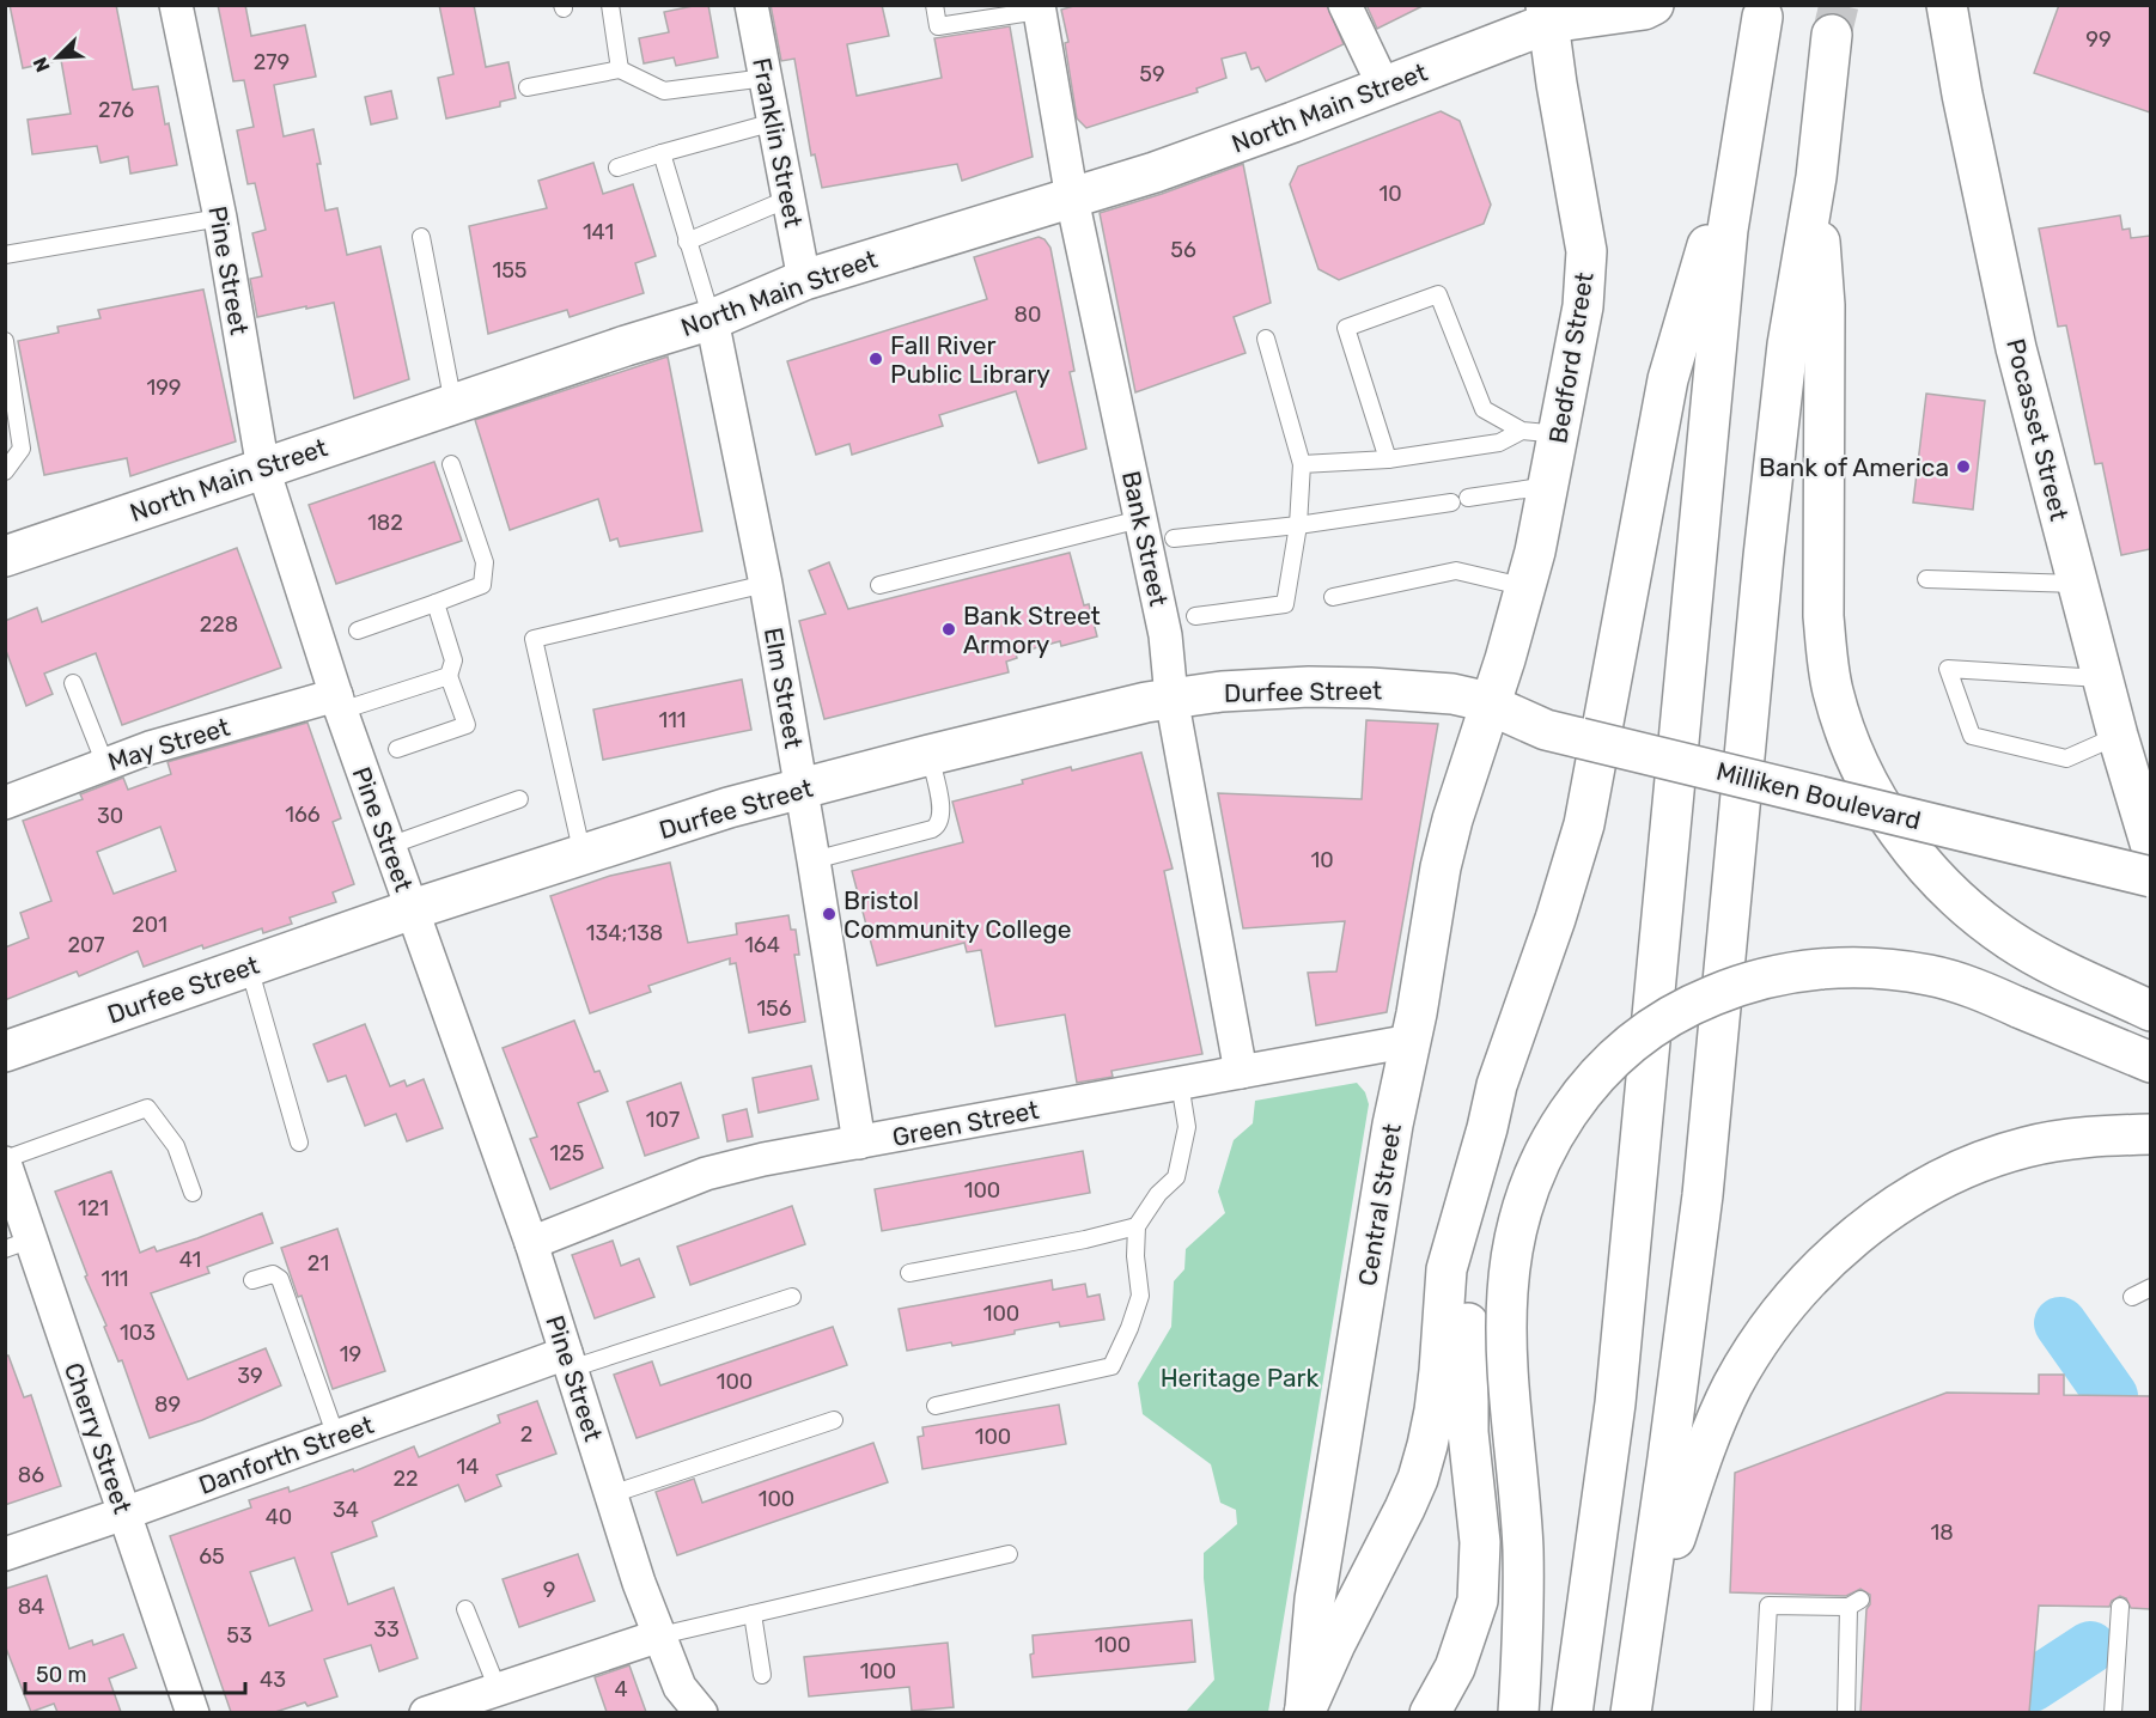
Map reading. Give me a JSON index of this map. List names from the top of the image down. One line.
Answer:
{"streets":{"main road":["North Main Street","Bedford Street","Pocasset Street","Durfee Street","Milliken Boulevard","Central Street"],"street":["Franklin Street","Pine Street","Bank Street","Elm Street","May Street","Green Street","Cherry Street","Danforth Street"]},"crossings":[["North Main Street","Franklin Street"],["North Main Street","Pine Street"],["North Main Street","Bedford Street"],["North Main Street","Bank Street"],["North Main Street","Elm Street"],["Pine Street","Durfee Street"],["Pine Street","May Street"],["Pine Street","Green Street"],["Pine Street","Danforth Street"],["Bedford Street","Durfee Street"],["Bedford Street","Milliken Boulevard"],["Bedford Street","Central Street"],["Bank Street","Durfee Street"],["Bank Street","Green Street"],["Elm Street","Durfee Street"],["Elm Street","Green Street"],["Durfee Street","Milliken Boulevard"],["Durfee Street","Central Street"],["Milliken Boulevard","Central Street"],["Green Street","Central Street"],["Cherry Street","Danforth Street"]],"parks":["Heritage Park"],"places":["Fall River Public Library","Bank of America","Bank Street Armory","Bristol Community College"],"house_numbers":["99","279","59","276","10","141","56","155","80","199","182","228","111","166","30","10","201","134;138","207","164","156","107","125","100","121","41","21","111","100","103","19","39","100","89","2","100","14","86","22","100","34","40","18","65","9","84","33","53","100","100","43","4"],"scale_bar":"50 m","north":"bottom left"}
